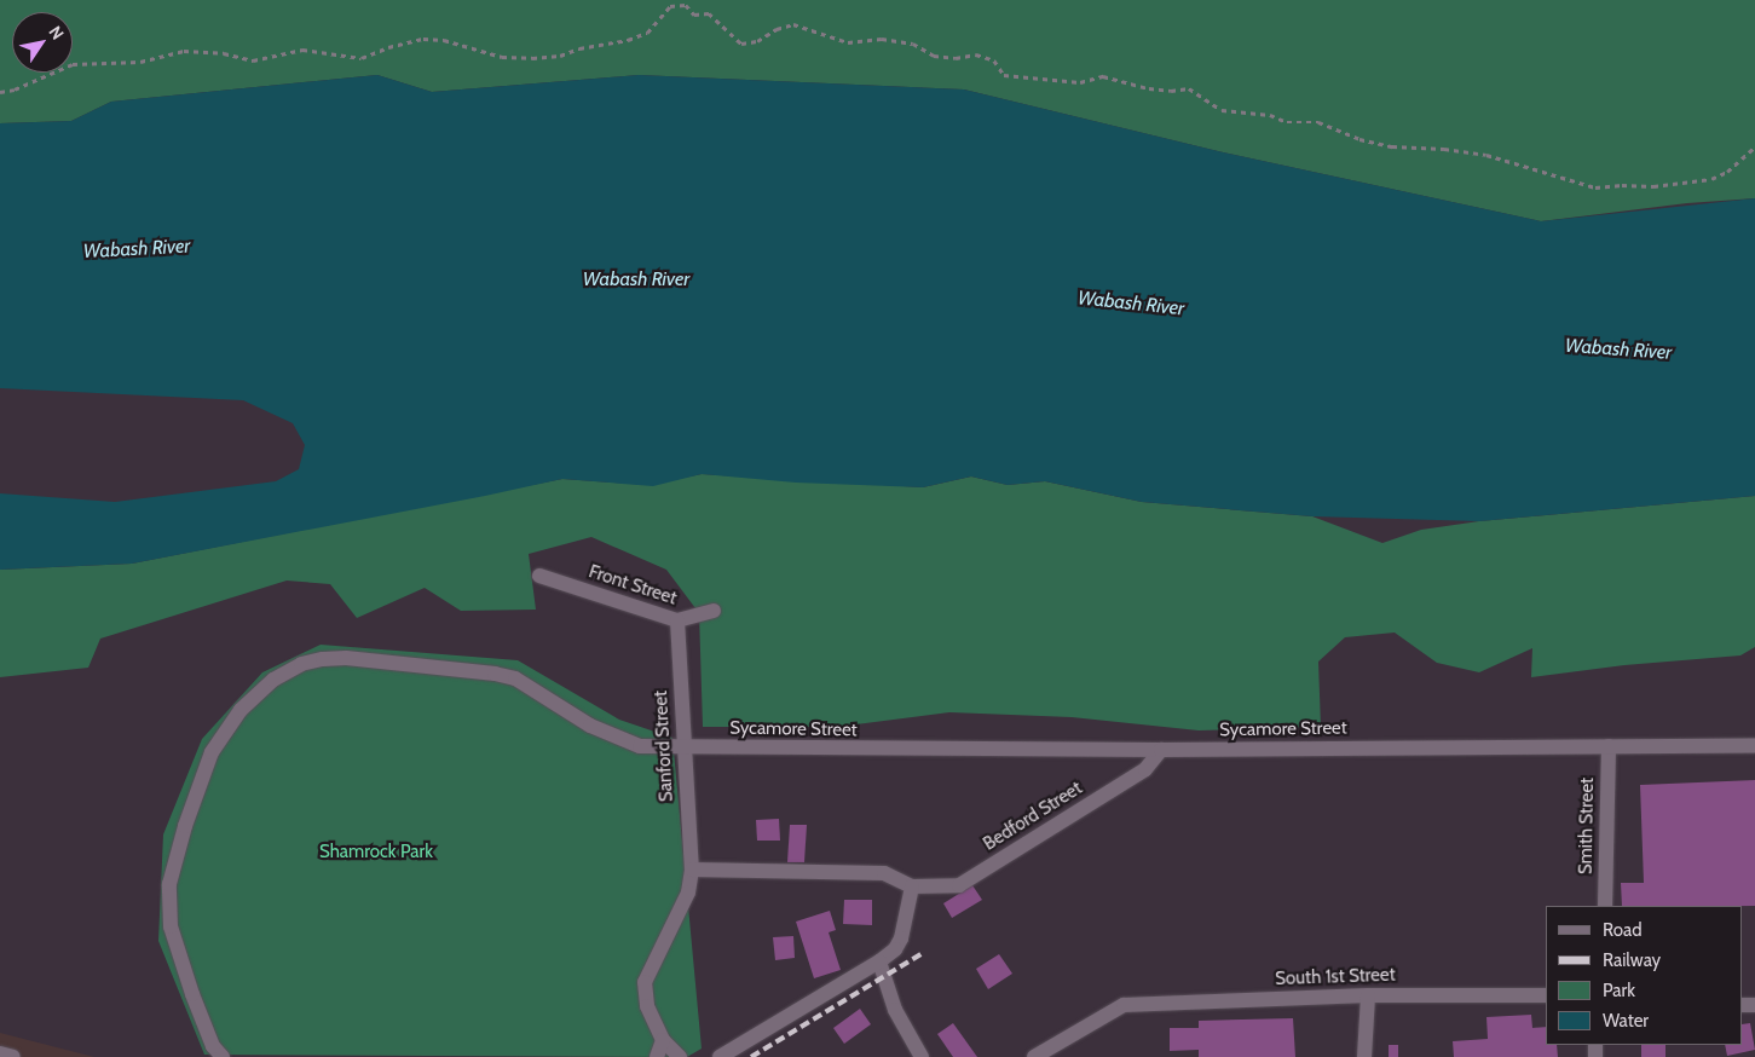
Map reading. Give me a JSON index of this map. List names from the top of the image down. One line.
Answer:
{"streets":{"street":["Front Street","Sycamore Street","Sanford Street","Bedford Street","Smith Street","South 1st Street"]},"crossings":[["Front Street","Sanford Street"],["Sycamore Street","Sanford Street"],["Sycamore Street","Bedford Street"],["Sycamore Street","Smith Street"],["Sanford Street","Bedford Street"]],"water":["Wabash River"],"parks":["Shamrock Park"],"legend":["Road","Railway","Park","Water"],"north":"top right"}
